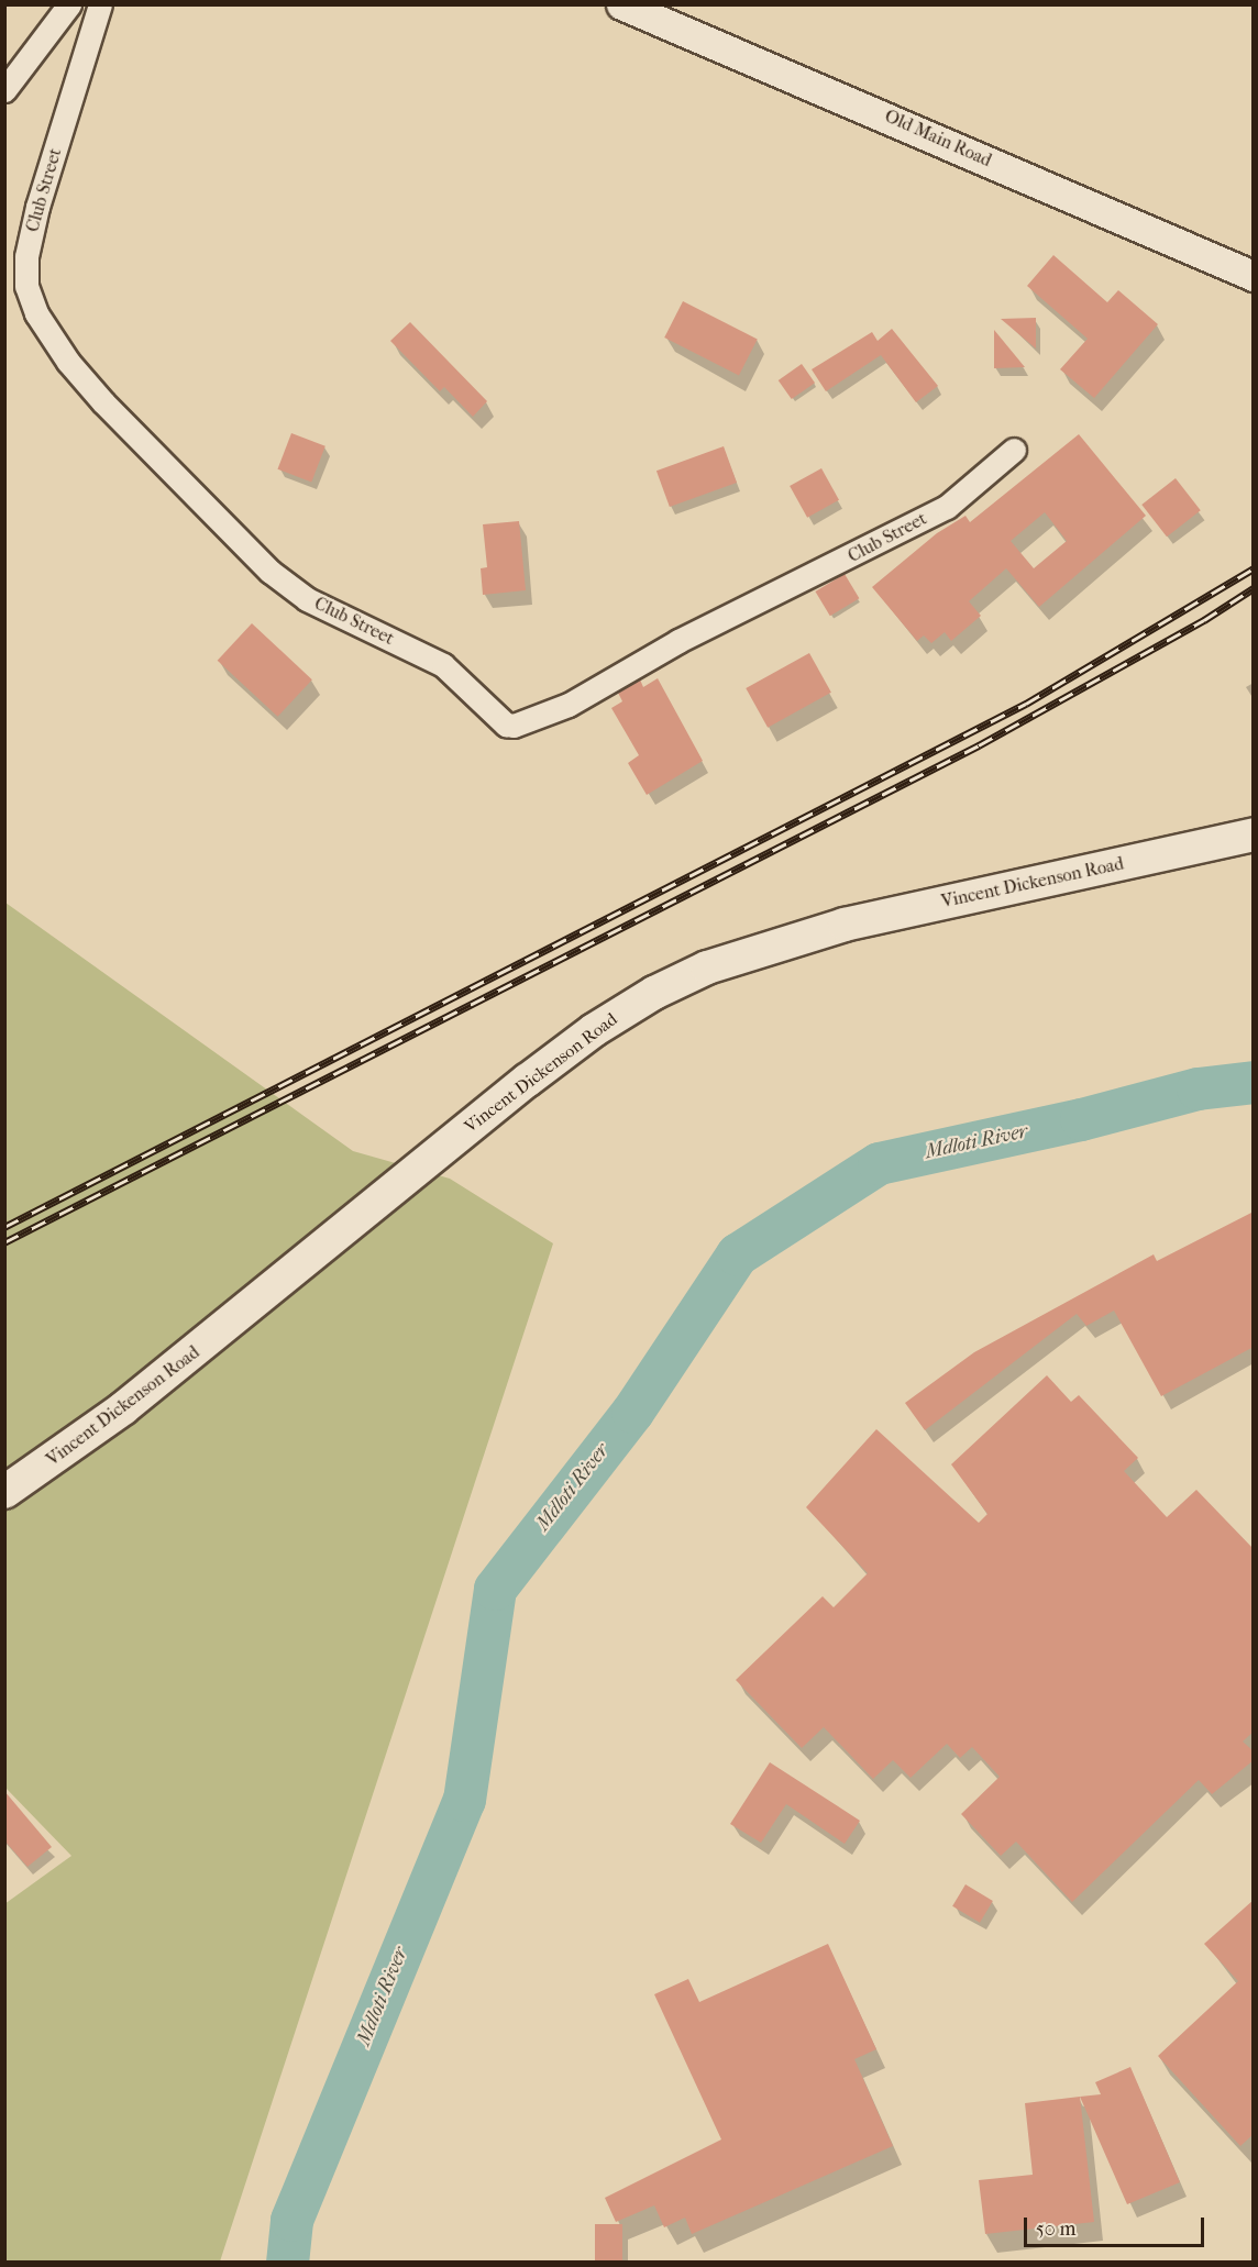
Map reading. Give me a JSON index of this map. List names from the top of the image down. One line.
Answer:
{"streets":{"main road":["Vincent Dickenson Road"],"street":["Old Main Road","Club Street"]},"water":["Mdloti River"],"scale_bar":"50 m"}
